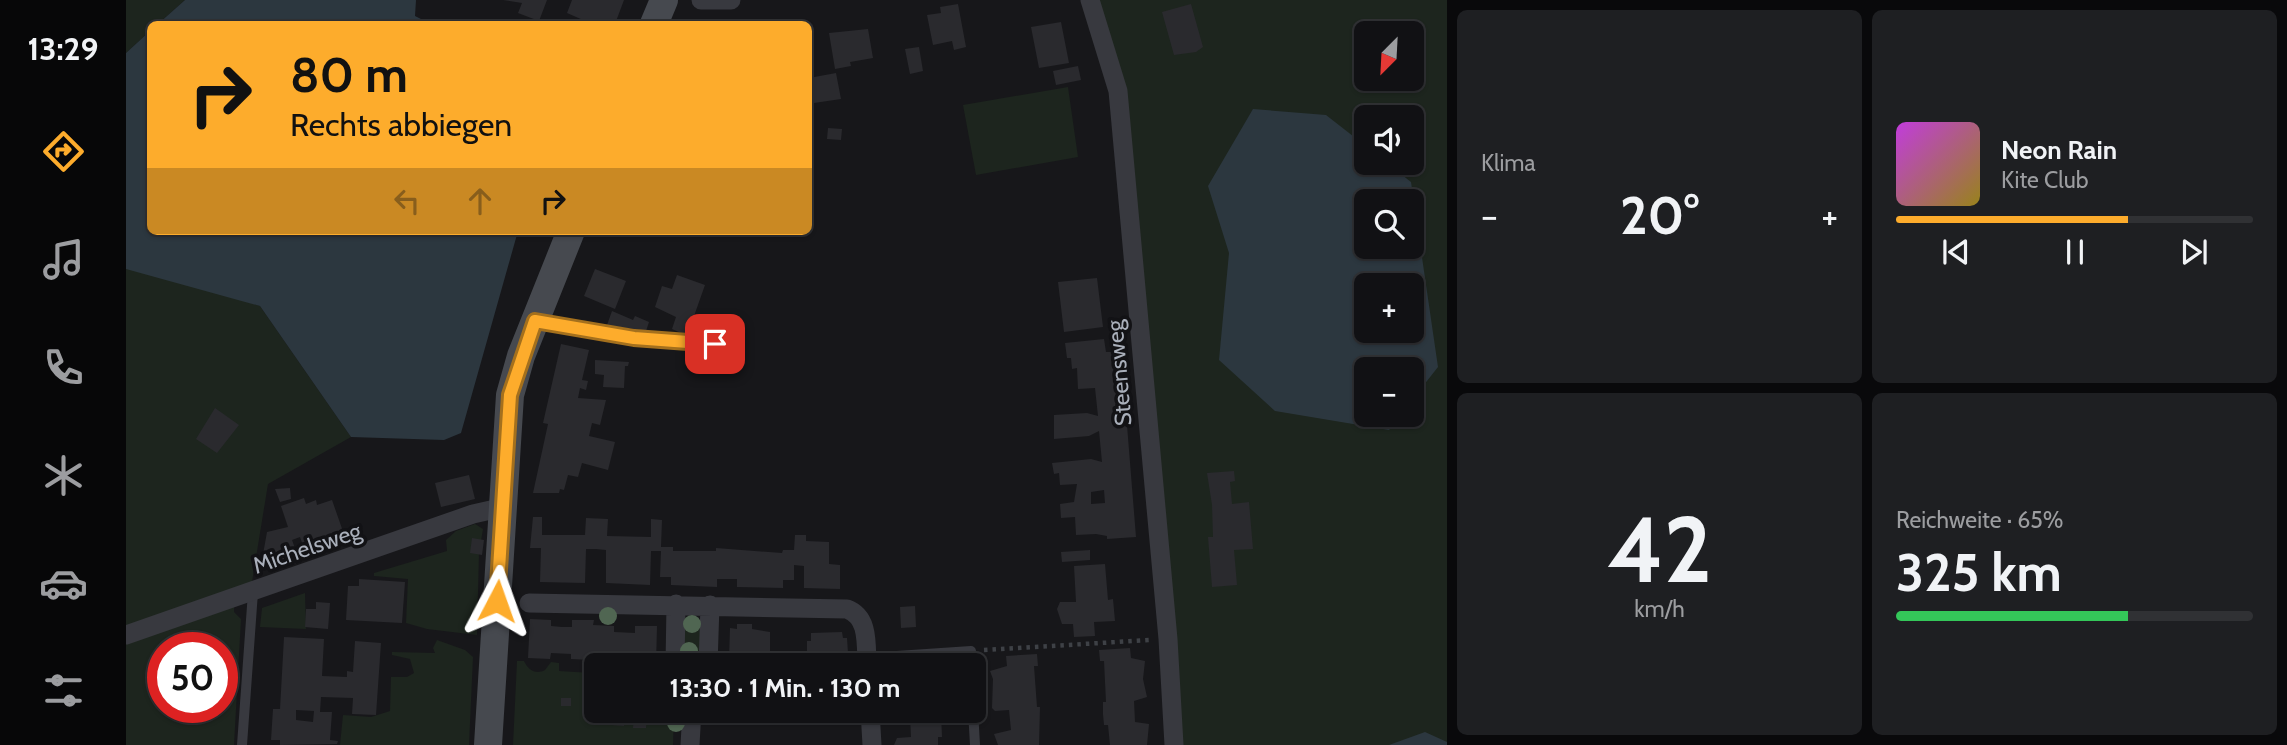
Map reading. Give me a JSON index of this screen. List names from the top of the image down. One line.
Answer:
{"streets":{"street":["Steensweg","Michelsweg"]},"north":"bottom left","page":{"tabs":"13:29","tile":["Klima",["42","km/h"],["Reichweite · 65%","325 km"]],"map_buttons":["+","−"],"turn":["80 m","Rechts abbiegen"],"song":["Neon Rain","Kite Club"],"heat":["−","20°","+"],"limit":"50","trip":"13:30 · 1 Min. · 130 m"}}
